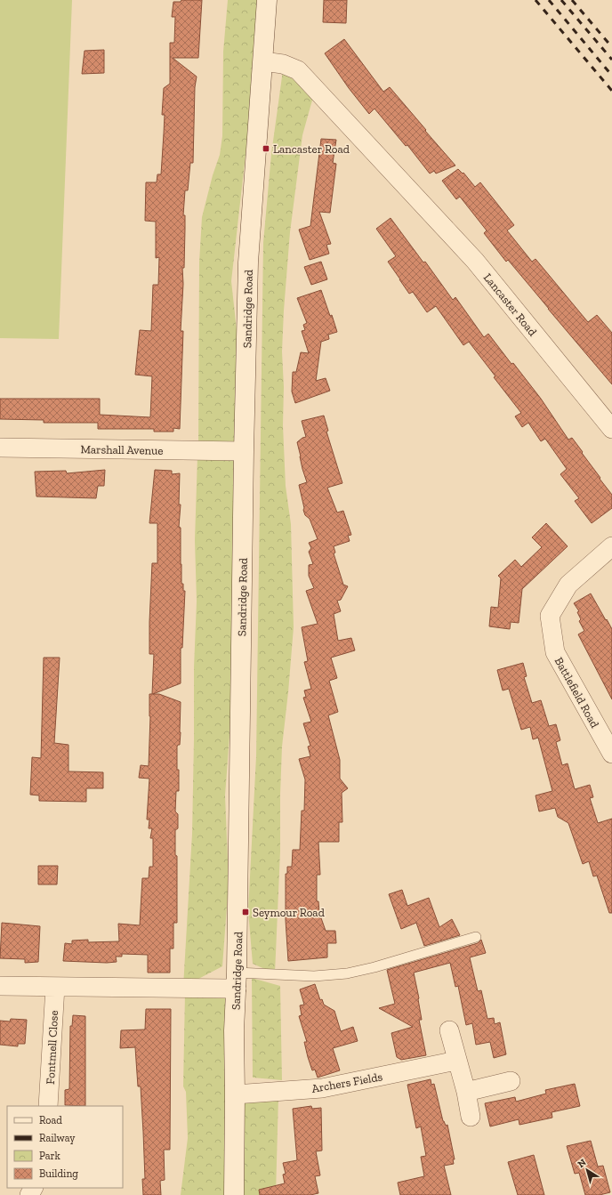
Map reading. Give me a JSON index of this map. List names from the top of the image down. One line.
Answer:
{"streets":{"main road":["Sandridge Road"],"street":["Lancaster Road","Marshall Avenue","Battlefield Road","Fontmell Close","Archers Fields"]},"crossings":[["Lancaster Road","Sandridge Road"],["Sandridge Road","Marshall Avenue"],["Sandridge Road","Archers Fields"]],"places":{"transit":["Lancaster Road","Seymour Road"]},"legend":["Road","Railway","Park","Building"],"north":"top left"}
